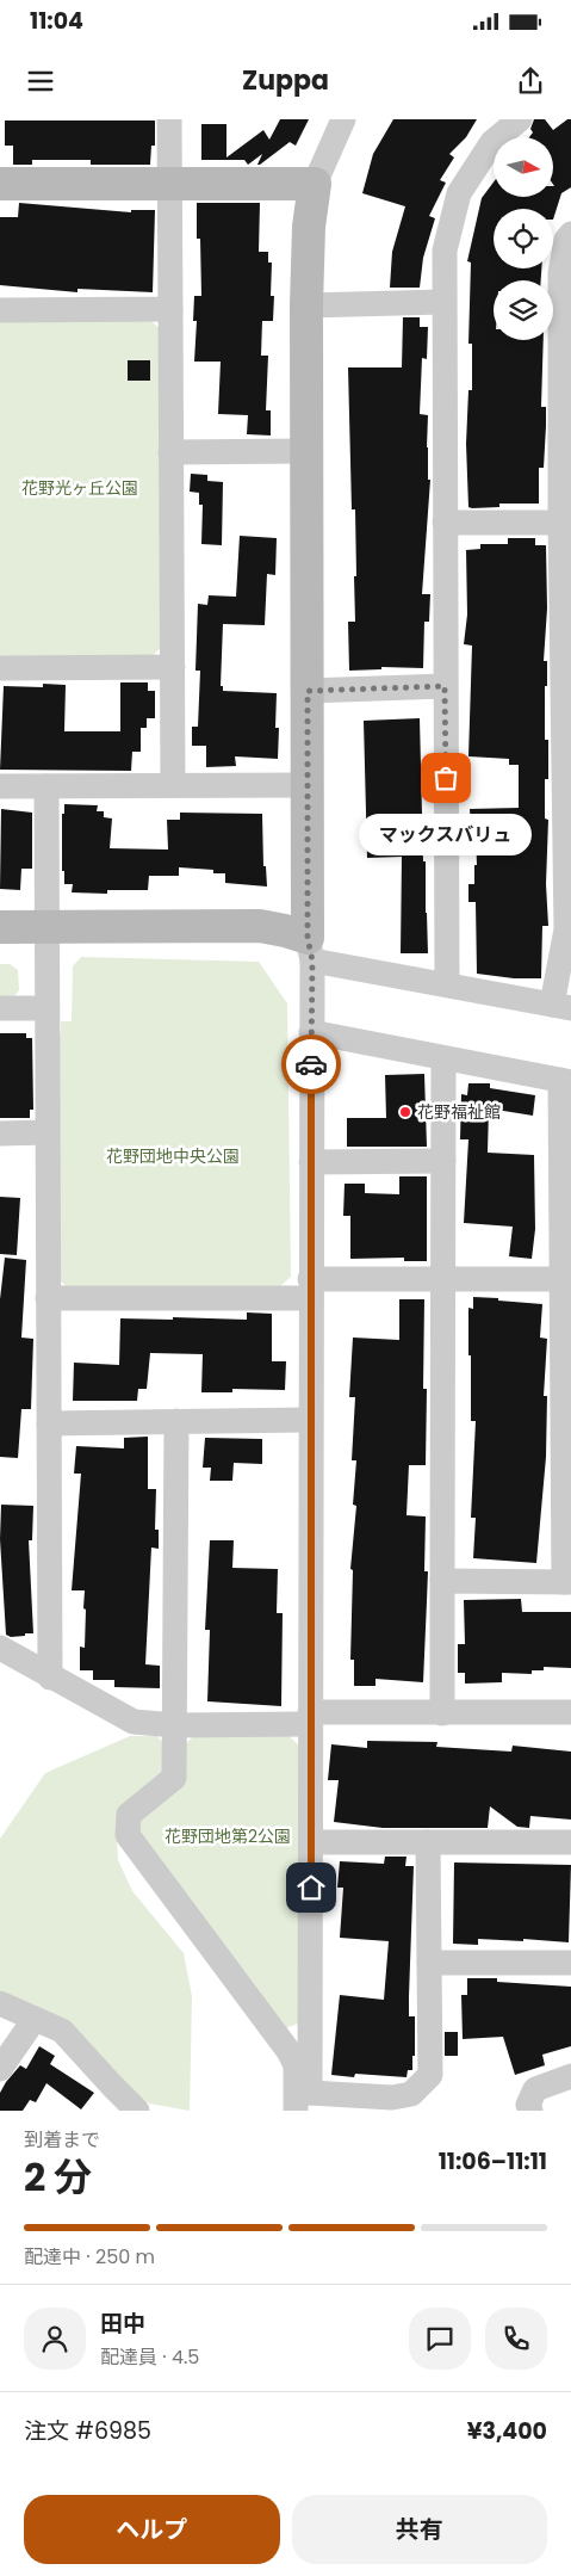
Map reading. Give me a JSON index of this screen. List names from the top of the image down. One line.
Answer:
{"parks":["花野光ヶ丘公園","花野団地中央公園","花野団地第2公園"],"places":["マックスバリュ","花野福祉館"],"north":"right","page":{"status":"11:04","header":"Zuppa","bubble":"マックスバリュ","heading":["2 分","到着まで","11:06–11:11"],"panel":["田中","配達員 · 4.5","注文 #6985","¥3,400"],"bar":"配達中 · 250 m","buttons":["ヘルプ","共有"]}}
